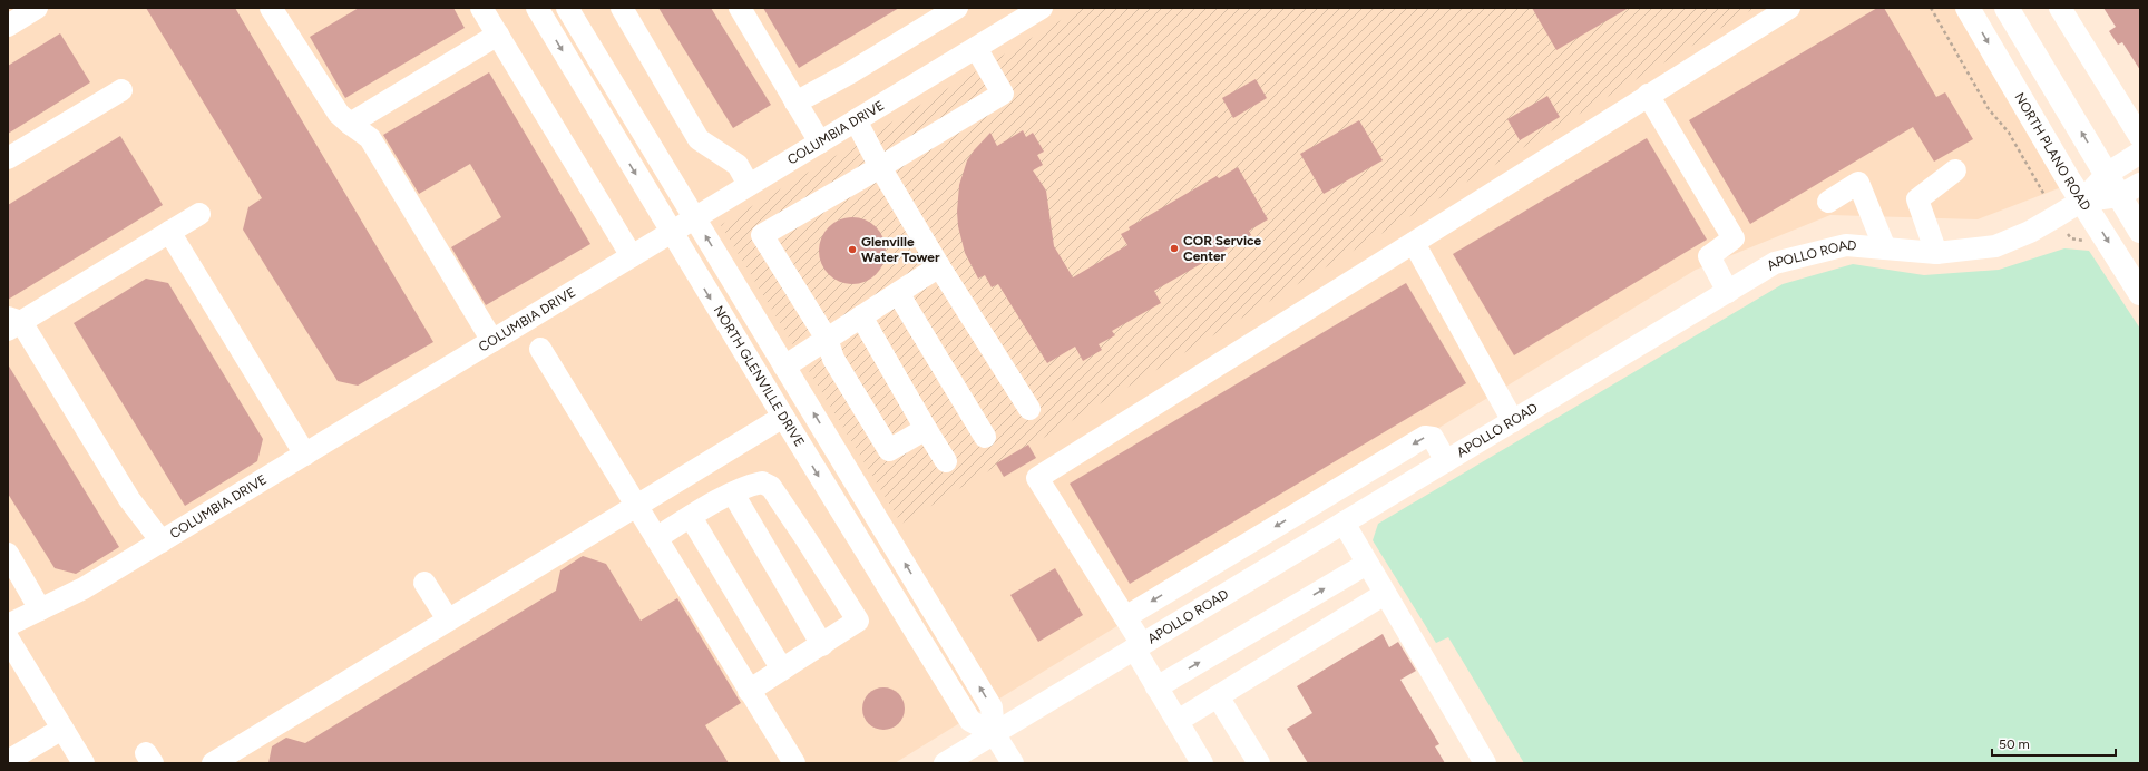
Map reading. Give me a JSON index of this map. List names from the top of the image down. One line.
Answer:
{"streets":{"main road":["NORTH PLANO ROAD"],"street":["COLUMBIA DRIVE","APOLLO ROAD","NORTH GLENVILLE DRIVE"]},"crossings":[["COLUMBIA DRIVE","NORTH GLENVILLE DRIVE"],["NORTH PLANO ROAD","APOLLO ROAD"],["APOLLO ROAD","NORTH GLENVILLE DRIVE"]],"places":["COR Service Center","Glenville Water Tower"],"scale_bar":"50 m"}
